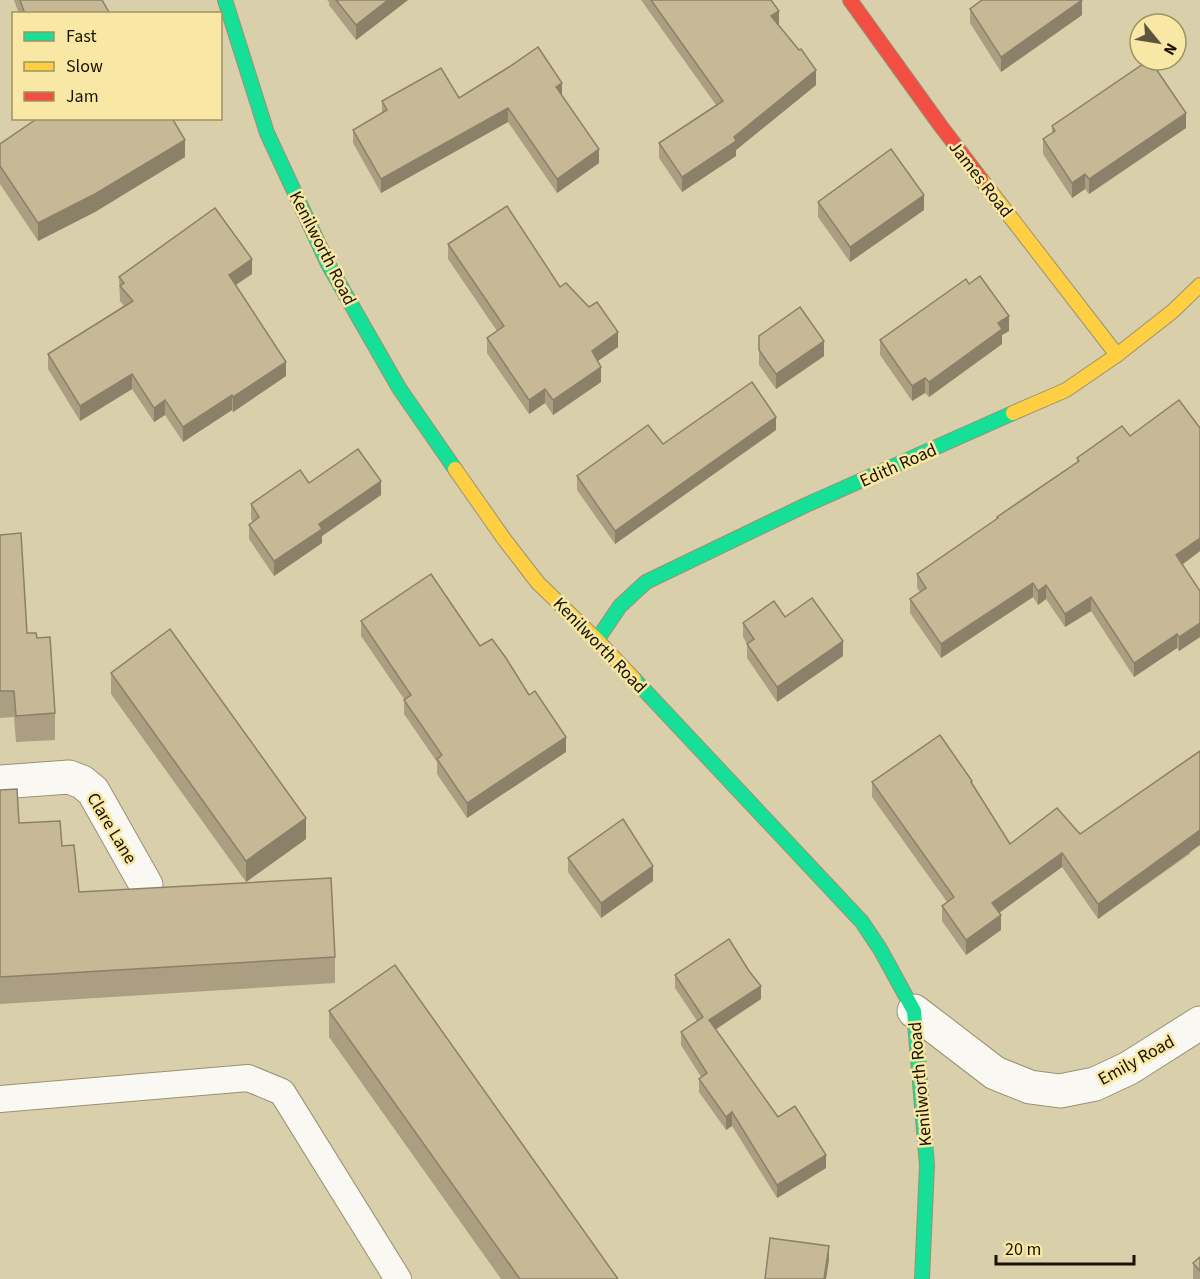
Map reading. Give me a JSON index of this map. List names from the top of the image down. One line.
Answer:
{"streets":{"street":["James Road","Kenilworth Road","Edith Road","Clare Lane","Emily Road"]},"crossings":[["James Road","Edith Road"],["Kenilworth Road","Edith Road"],["Kenilworth Road","Emily Road"]],"legend":["Fast","Slow","Jam"],"scale_bar":"20 m","north":"bottom right"}
